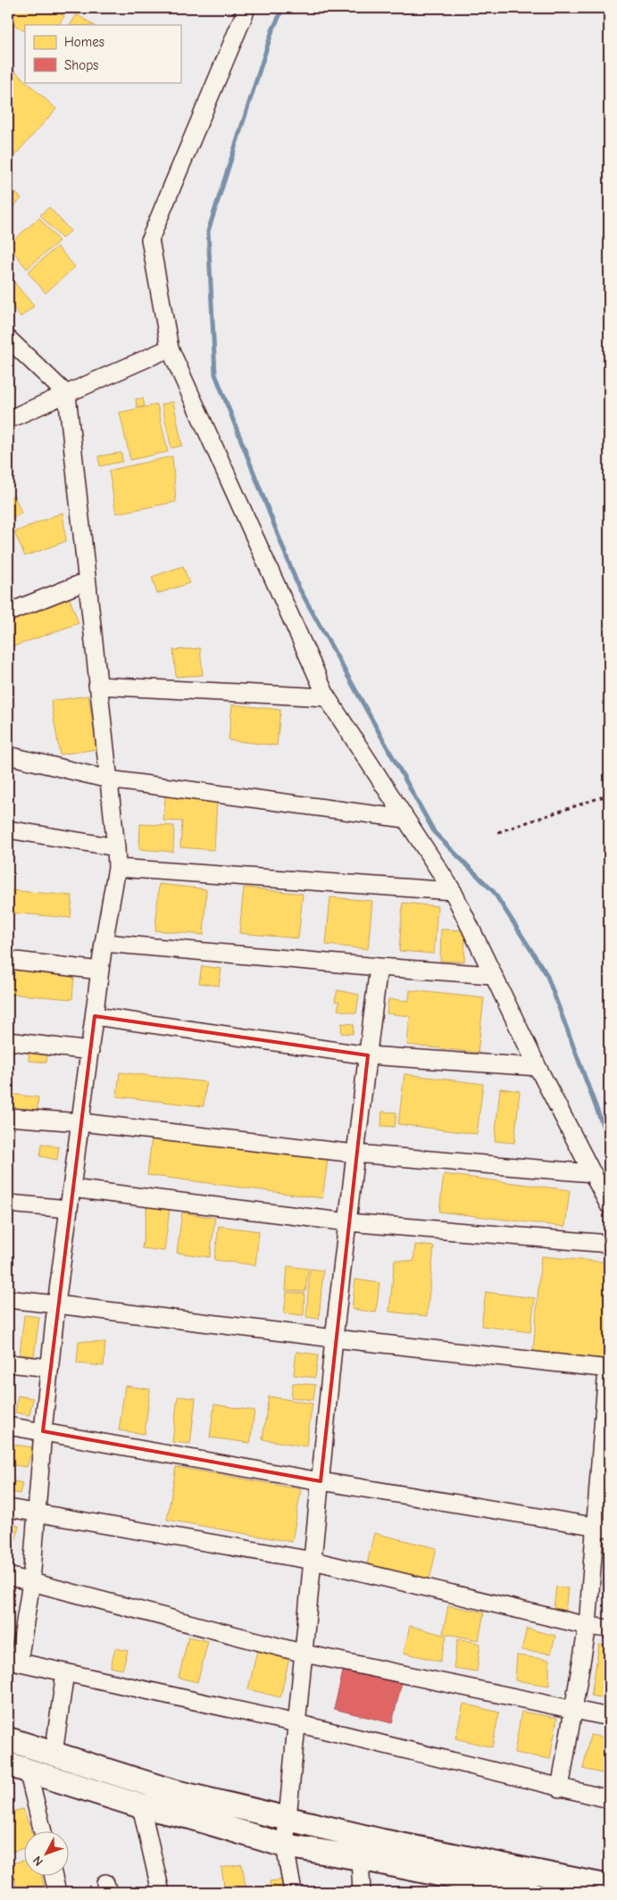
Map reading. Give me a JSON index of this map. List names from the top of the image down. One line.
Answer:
{"legend":["Homes","Shops"],"north":"bottom left"}
